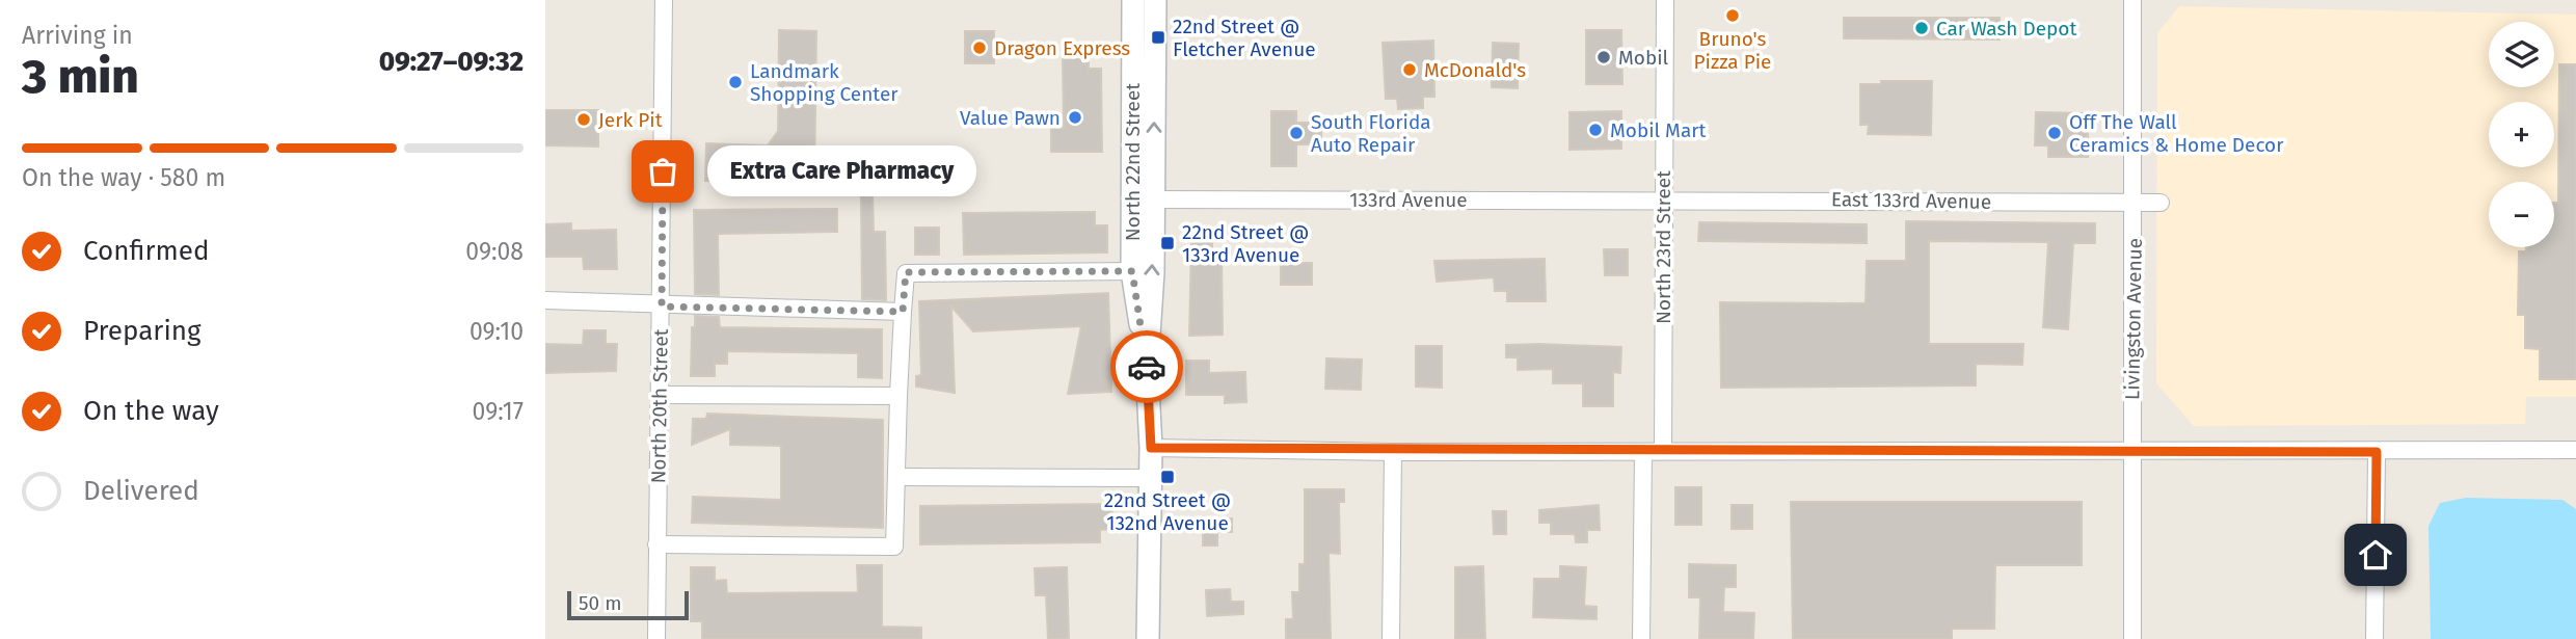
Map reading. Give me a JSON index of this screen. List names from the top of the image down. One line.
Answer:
{"streets":{"street":["North 22nd Street","133rd Avenue","East 133rd Avenue","North 23rd Street","Livingston Avenue","North 20th Street"]},"crossings":[["North 22nd Street","133rd Avenue"],["133rd Avenue","East 133rd Avenue"],["133rd Avenue","North 23rd Street"],["East 133rd Avenue","North 23rd Street"],["East 133rd Avenue","Livingston Avenue"]],"places":{"other":["Bruno's Pizza Pie","Car Wash Depot","Dragon Express","Mobil","McDonald's","Landmark Shopping Center","Value Pawn","Jerk Pit","Mobil Mart","South Florida Auto Repair","Off The Wall Ceramics & Home Decor","Extra Care Pharmacy"],"transit":["22nd Street @ Fletcher Avenue","22nd Street @ 133rd Avenue","22nd Street @ 132nd Avenue"]},"scale_bar":"50 m","page":{"heading":["3 min","Arriving in","09:27–09:32"],"map_buttons":["+","−"],"bar":"On the way · 580 m","bubble":"Extra Care Pharmacy","list":[["Confirmed","09:08"],["Preparing","09:10"],["On the way","09:17"],"Delivered"],"scale":"50 m"}}
